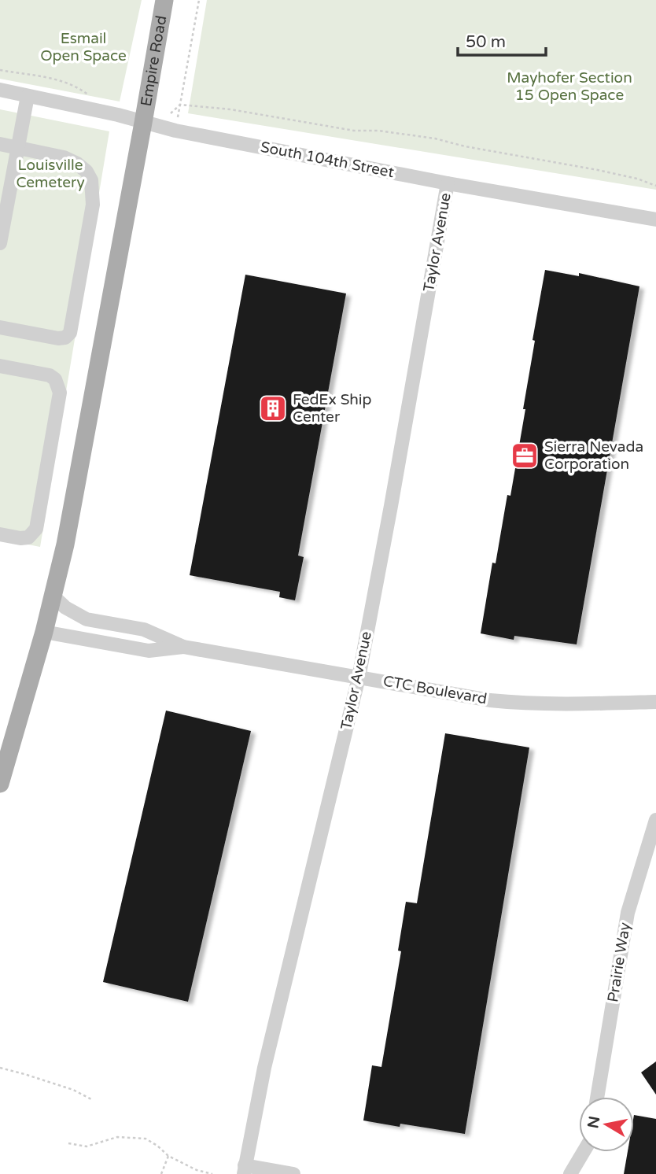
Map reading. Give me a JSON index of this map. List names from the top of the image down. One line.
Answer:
{"streets":{"main road":["Empire Road"],"street":["South 104th Street","Taylor Avenue","CTC Boulevard","Prairie Way"]},"crossings":[["Empire Road","South 104th Street"],["Empire Road","CTC Boulevard"],["South 104th Street","Taylor Avenue"],["Taylor Avenue","CTC Boulevard"]],"parks":["Esmail Open Space","Mayhofer Section 15 Open Space","Louisville Cemetery"],"places":{"building":["FedEx Ship Center"],"office":["Sierra Nevada Corporation"]},"scale_bar":"50 m","north":"left"}
